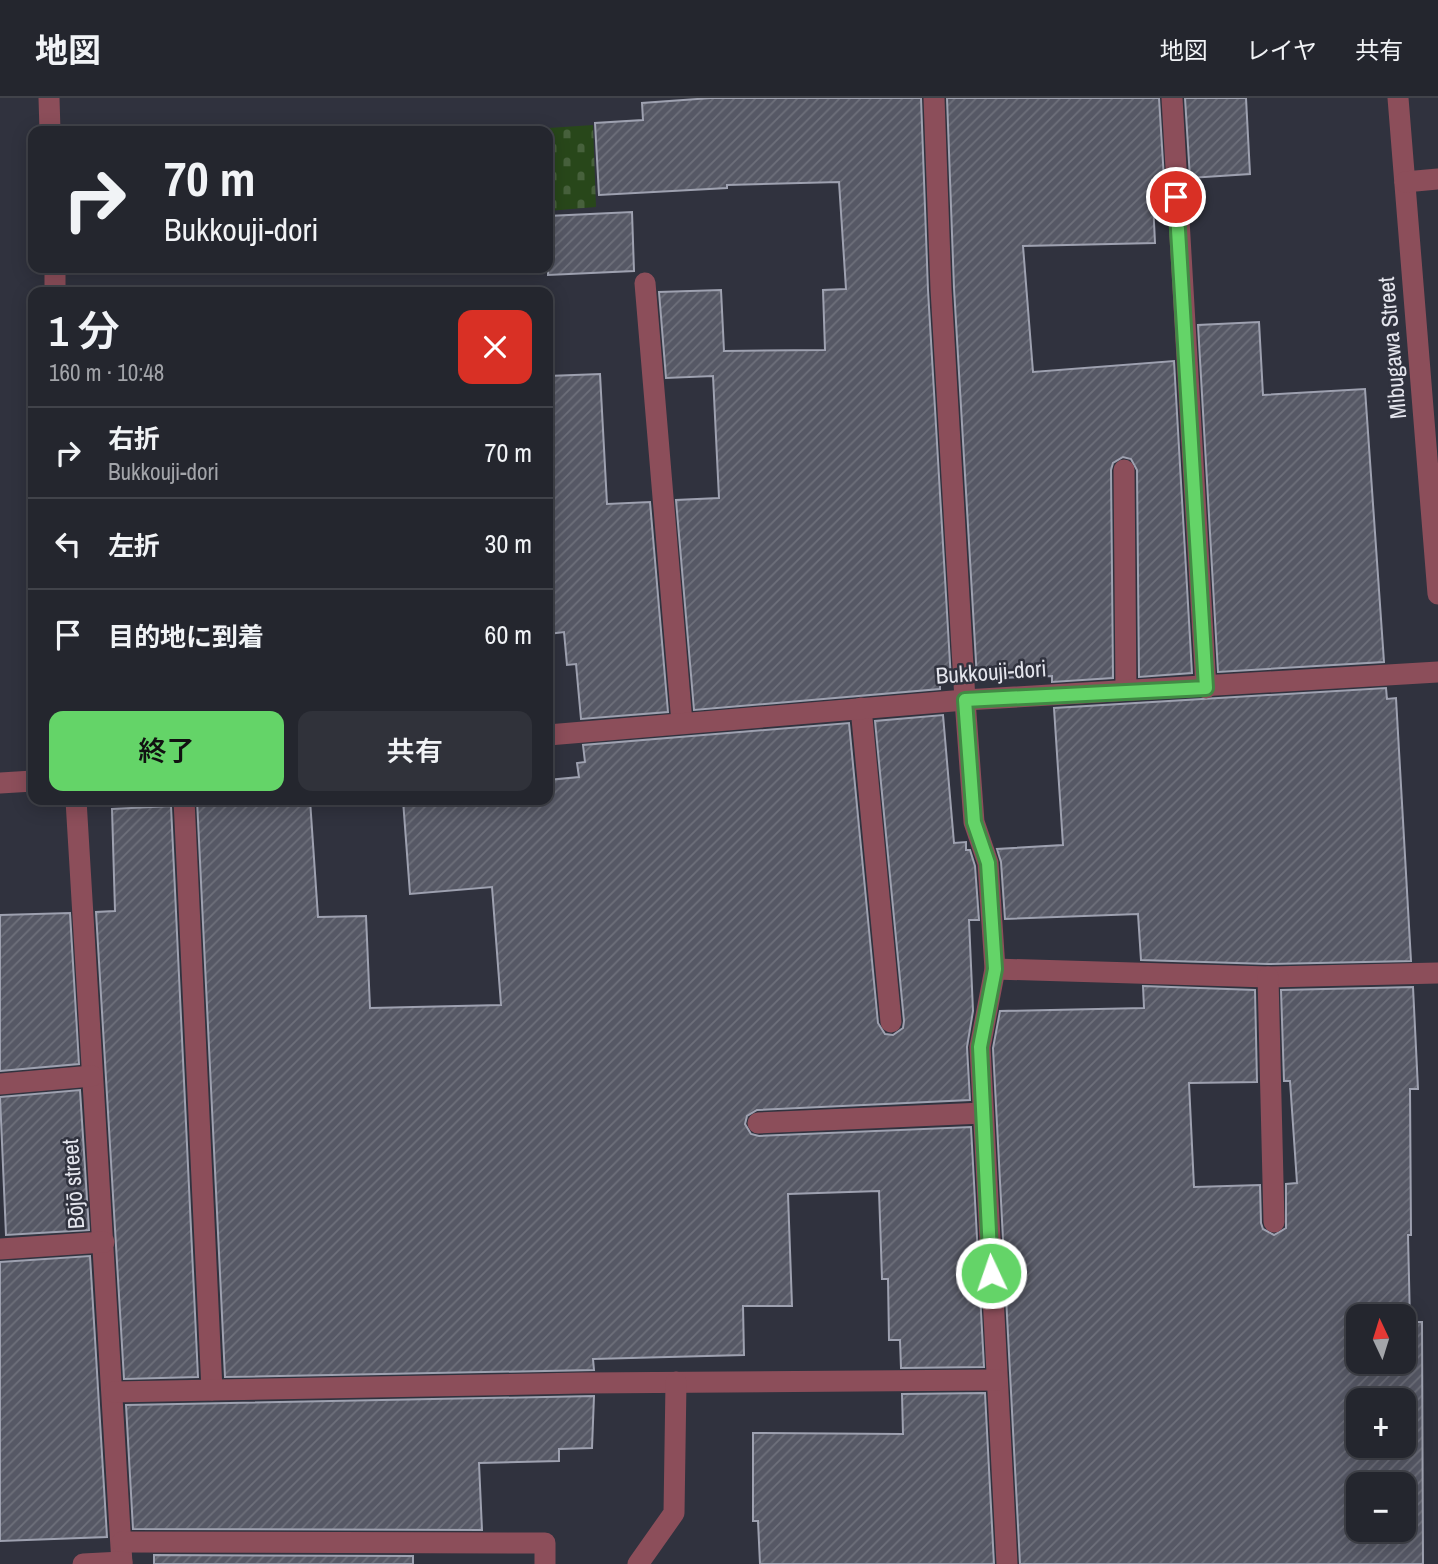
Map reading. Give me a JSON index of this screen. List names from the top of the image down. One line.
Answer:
{"streets":{"street":["Mibugawa Street","Bukkouji-dori","Bōjō street"]},"north":"top","page":{"header":"地図","nav":["地図","レイヤ","共有"],"turn":["70 m","Bukkouji-dori"],"heading":["1 分","160 m · 10:48"],"list":[{"name":"右折","note":"Bukkouji-dori","value":"70 m"},{"name":"左折","value":"30 m"},{"name":"目的地に到着","value":"60 m"}],"buttons":["終了","共有"],"map_buttons":["+","−"]}}
